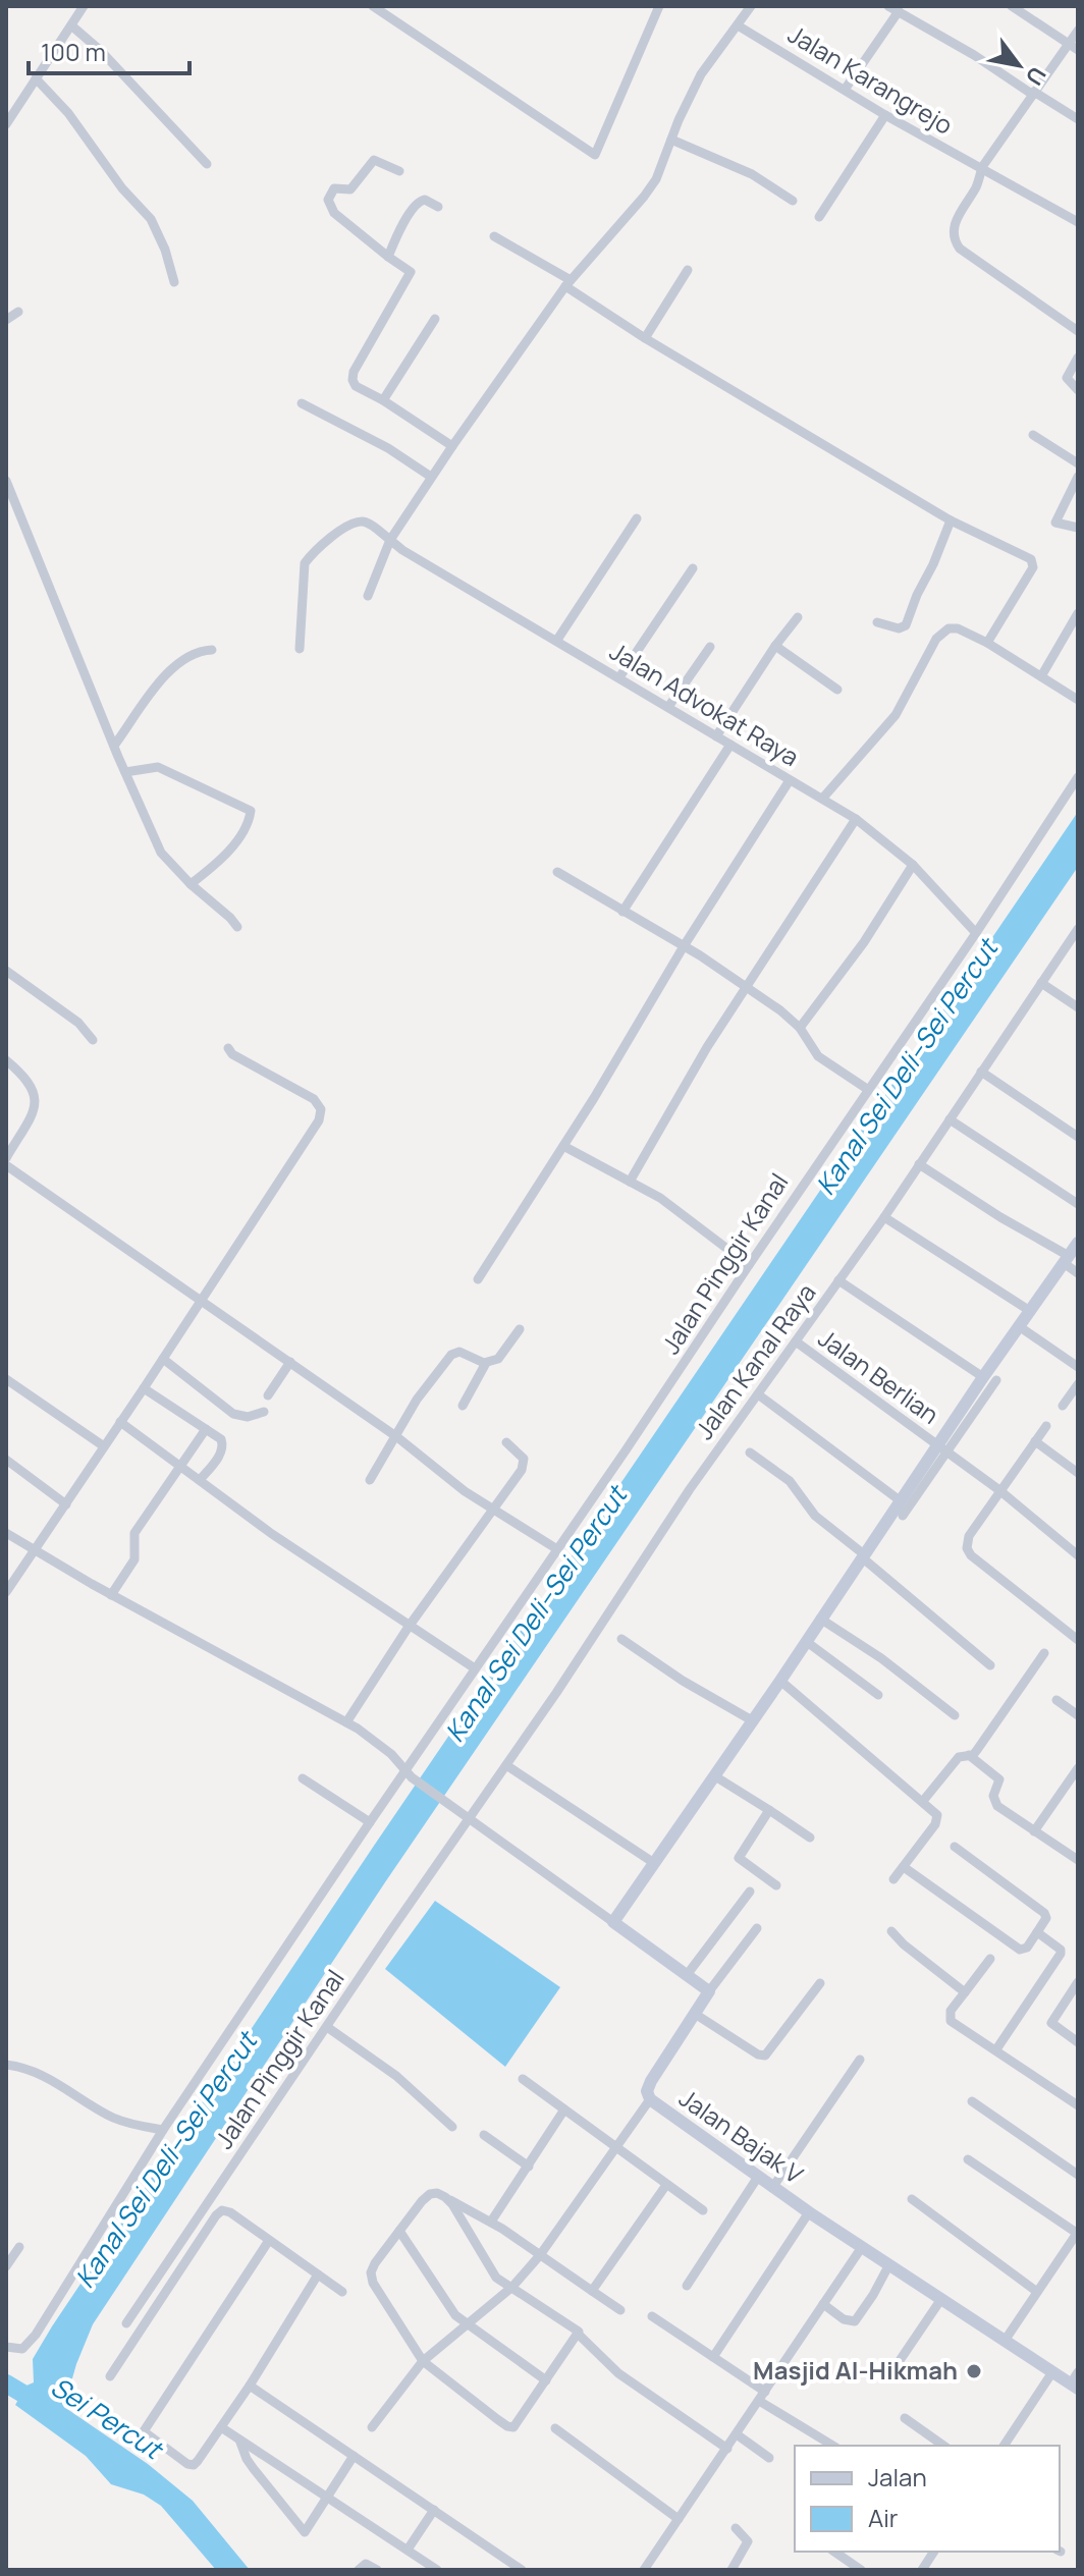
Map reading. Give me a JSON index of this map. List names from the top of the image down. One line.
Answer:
{"streets":{"street":["Jalan Karangrejo","Jalan Advokat Raya","Jalan Pinggir Kanal","Jalan Kanal Raya","Jalan Berlian","Jalan Bajak V"]},"crossings":[["Jalan Advokat Raya","Jalan Pinggir Kanal"],["Jalan Pinggir Kanal","Jalan Kanal Raya"],["Jalan Kanal Raya","Jalan Berlian"]],"water":["Kanal Sei Deli–Sei Percut","Sei Percut"],"places":["Masjid Al-Hikmah"],"legend":["Jalan","Air"],"scale_bar":"100 m","north":"bottom right"}
